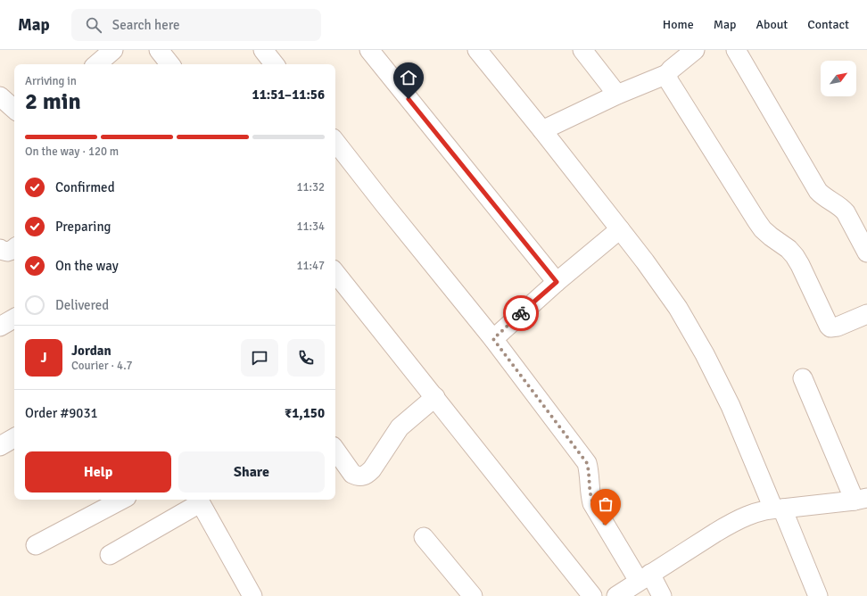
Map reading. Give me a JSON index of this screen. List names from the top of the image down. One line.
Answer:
{"north":"top right","page":{"header":"Map","search":"Search here","nav":["Home","Map","About","Contact"],"heading":["2 min","Arriving in","11:51–11:56"],"panel":["Jordan","Courier · 4.7","Order #9031","₹1,150"],"bar":"On the way · 120 m","list":[["Confirmed","11:32"],["Preparing","11:34"],["On the way","11:47"],"Delivered"],"round":"J","buttons":["Help","Share"]}}
